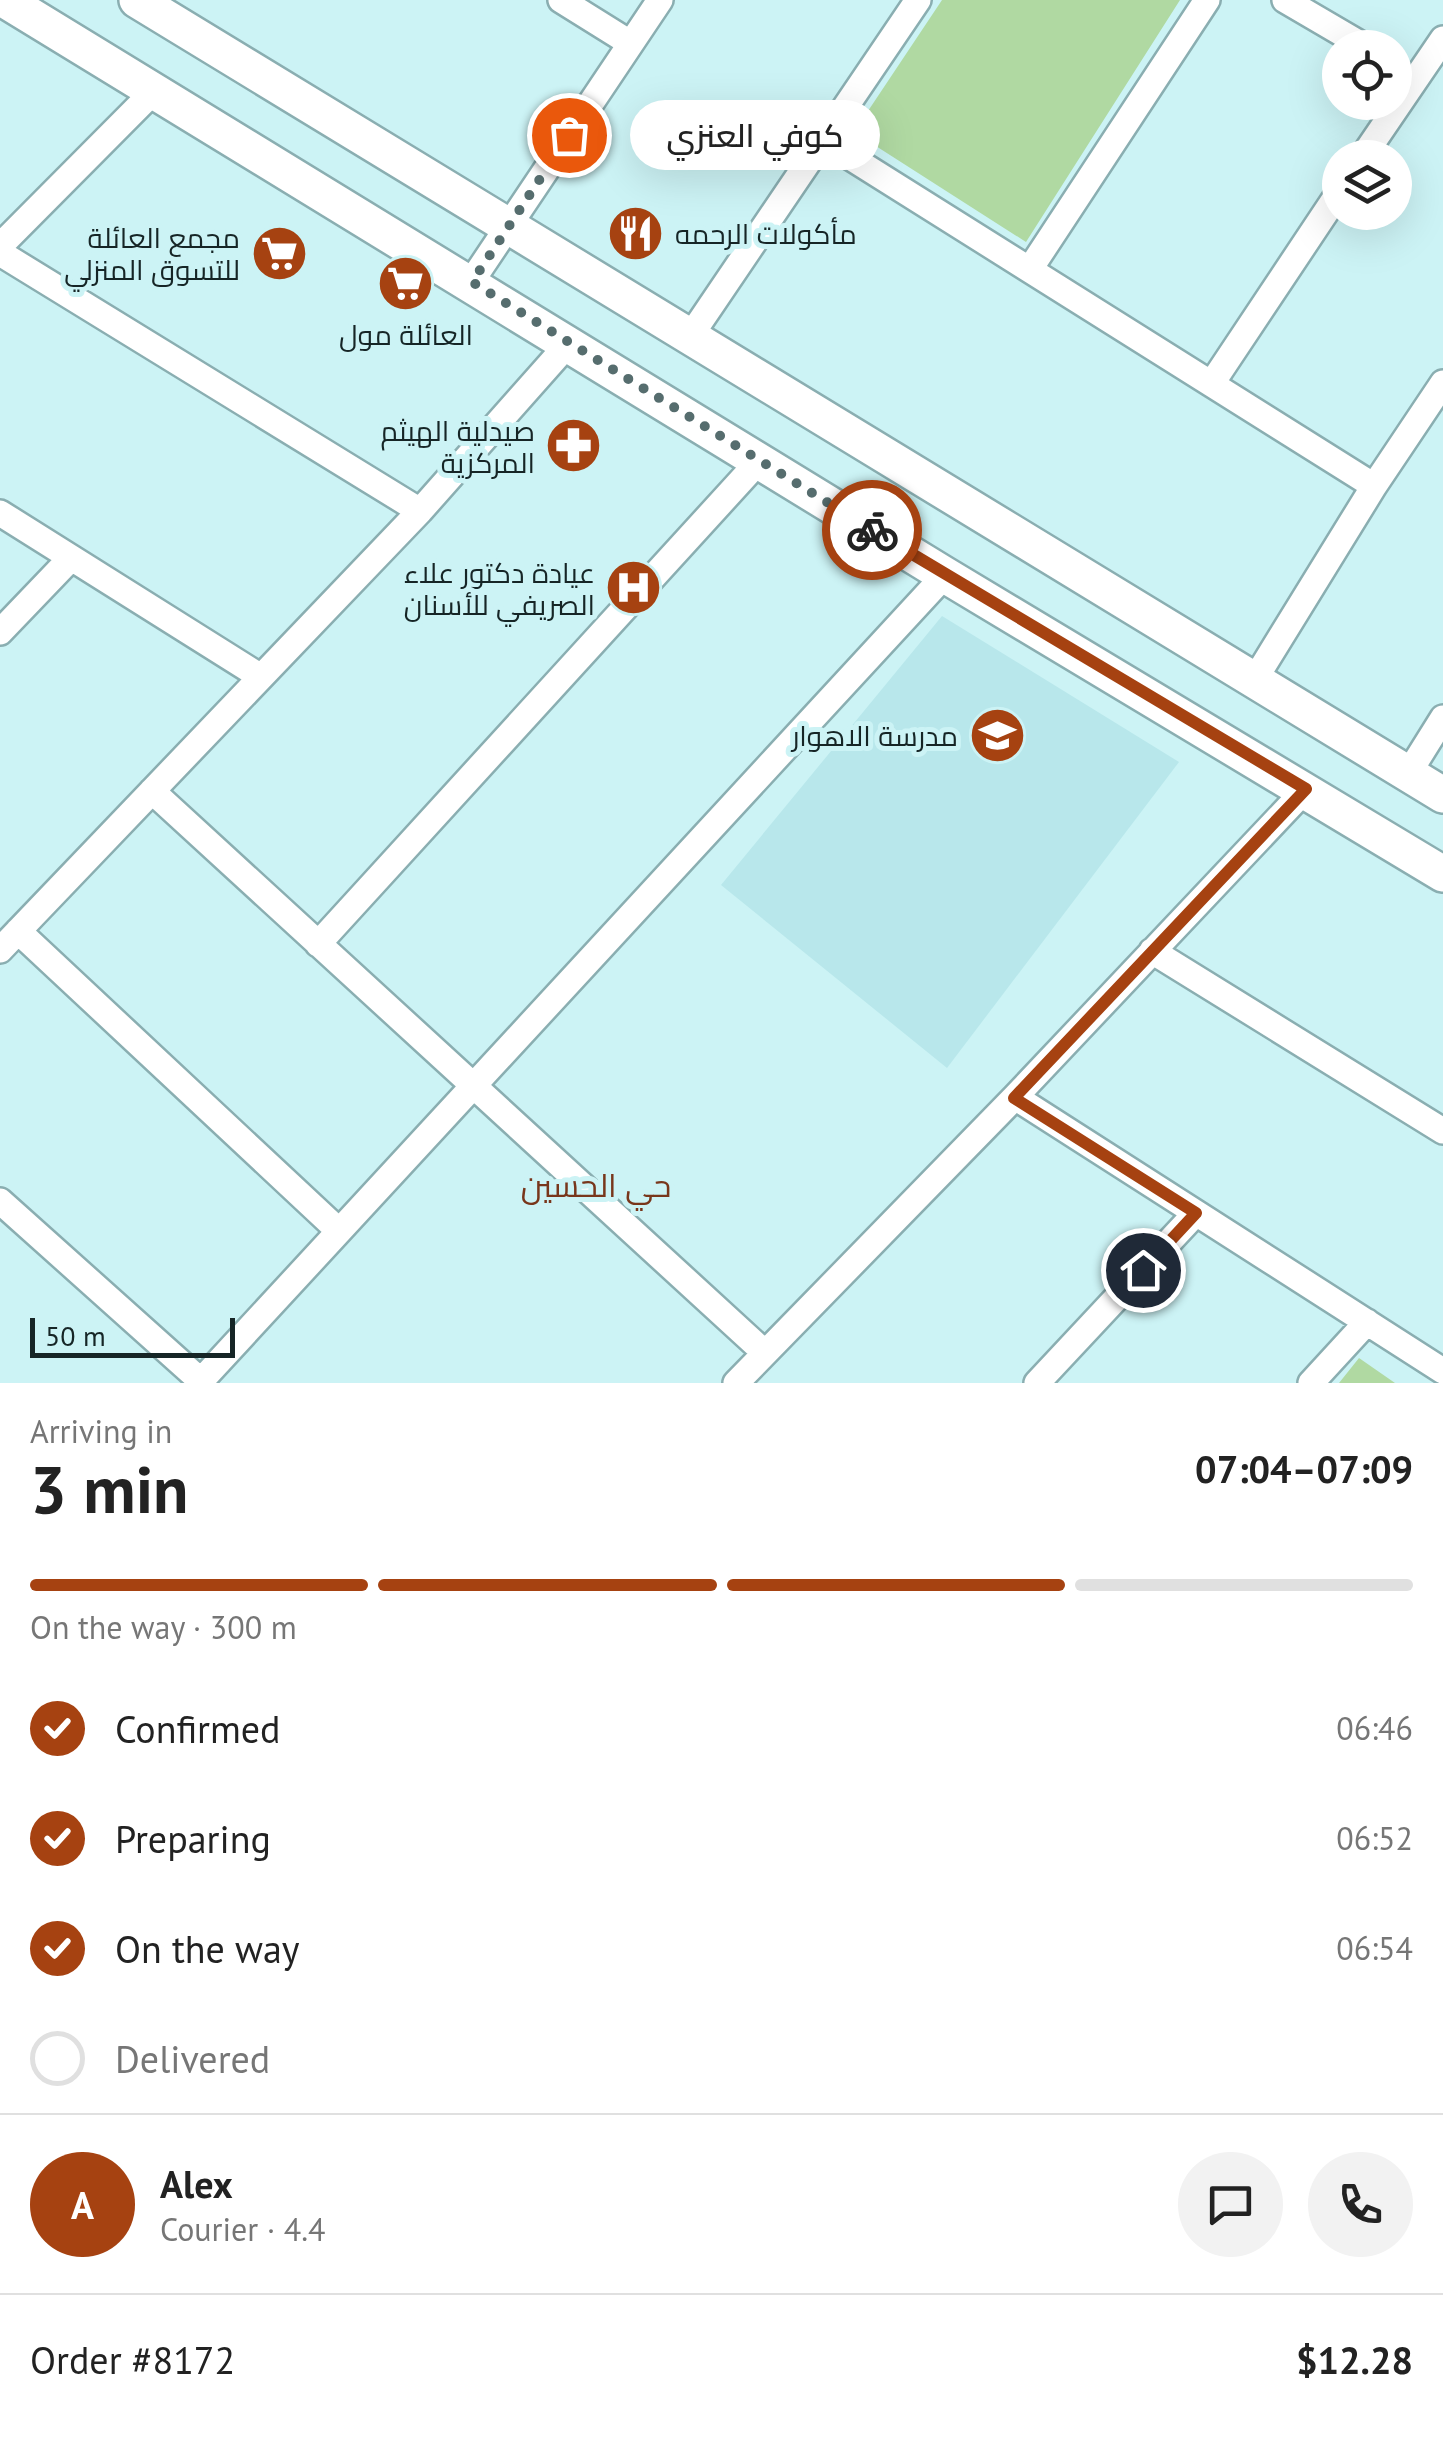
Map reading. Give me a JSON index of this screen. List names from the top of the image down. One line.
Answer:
{"districts":["حي الحسين"],"places":{"other":["كوفي العنزي"],"restaurant":["مأكولات الرحمه"],"supermarket":["مجمع العائلة للتسوق المنزلي","العائلة مول"],"pharmacy":["صيدلية الهيثم المركزية"],"hospital":["عيادة دكتور علاء الصريفي للأسنان"],"school or university":["مدرسة الاهوار"]},"scale_bar":"50 m","page":{"bubble":"كوفي العنزي","scale":"50 m","heading":["3 min","Arriving in","07:04–07:09"],"panel":["Alex","Courier · 4.4","Order #8172","$12.28"],"bar":"On the way · 300 m","list":[["Confirmed","06:46"],["Preparing","06:52"],["On the way","06:54"],"Delivered"],"round":"A"}}
